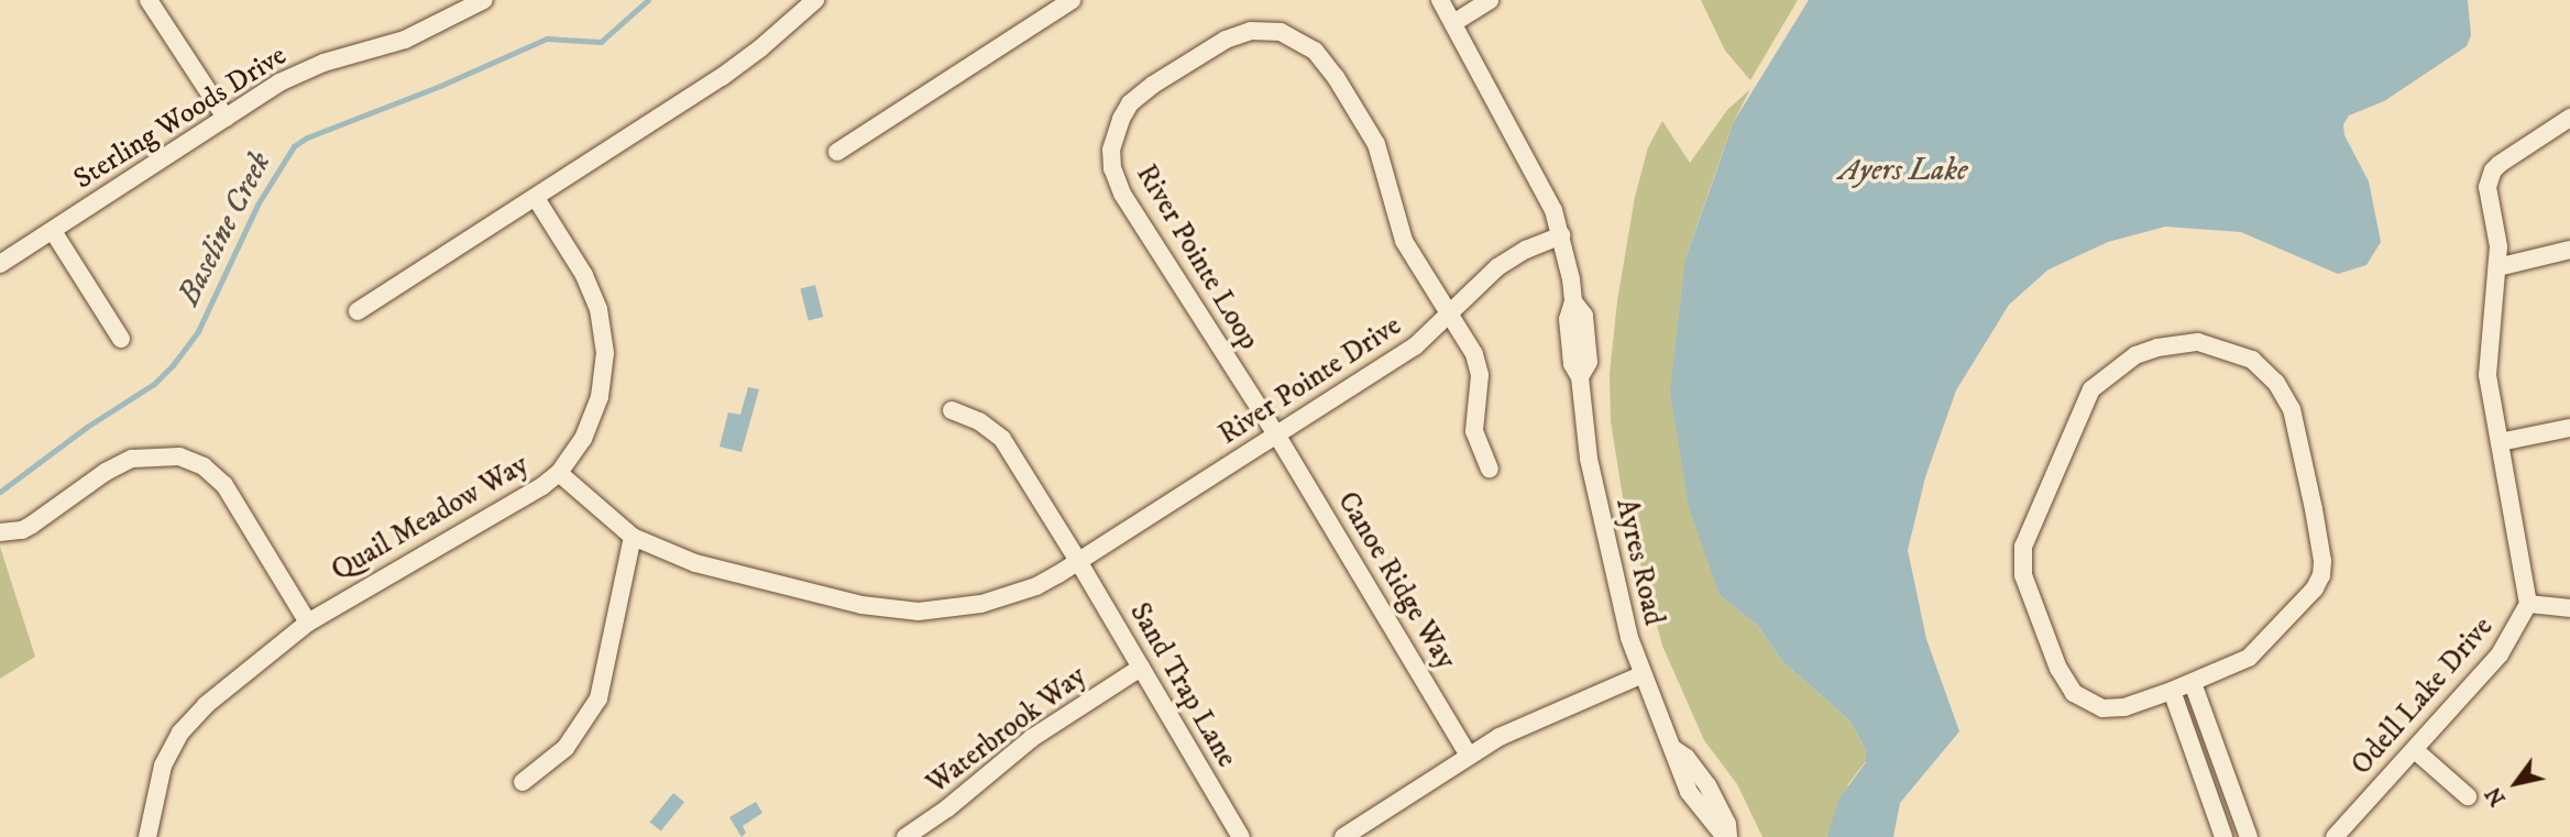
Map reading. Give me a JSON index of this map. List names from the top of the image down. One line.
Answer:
{"streets":{"street":["Sterling Woods Drive","River Pointe Loop","River Pointe Drive","Quail Meadow Way","Ayres Road","Canoe Ridge Way","Sand Trap Lane","Odell Lake Drive","Waterbrook Way"]},"crossings":[["River Pointe Loop","River Pointe Drive"],["River Pointe Loop","Canoe Ridge Way"],["River Pointe Drive","Quail Meadow Way"],["River Pointe Drive","Ayres Road"],["River Pointe Drive","Canoe Ridge Way"],["River Pointe Drive","Sand Trap Lane"],["Sand Trap Lane","Waterbrook Way"]],"water":["Ayers Lake","Baseline Creek"],"north":"bottom left"}
